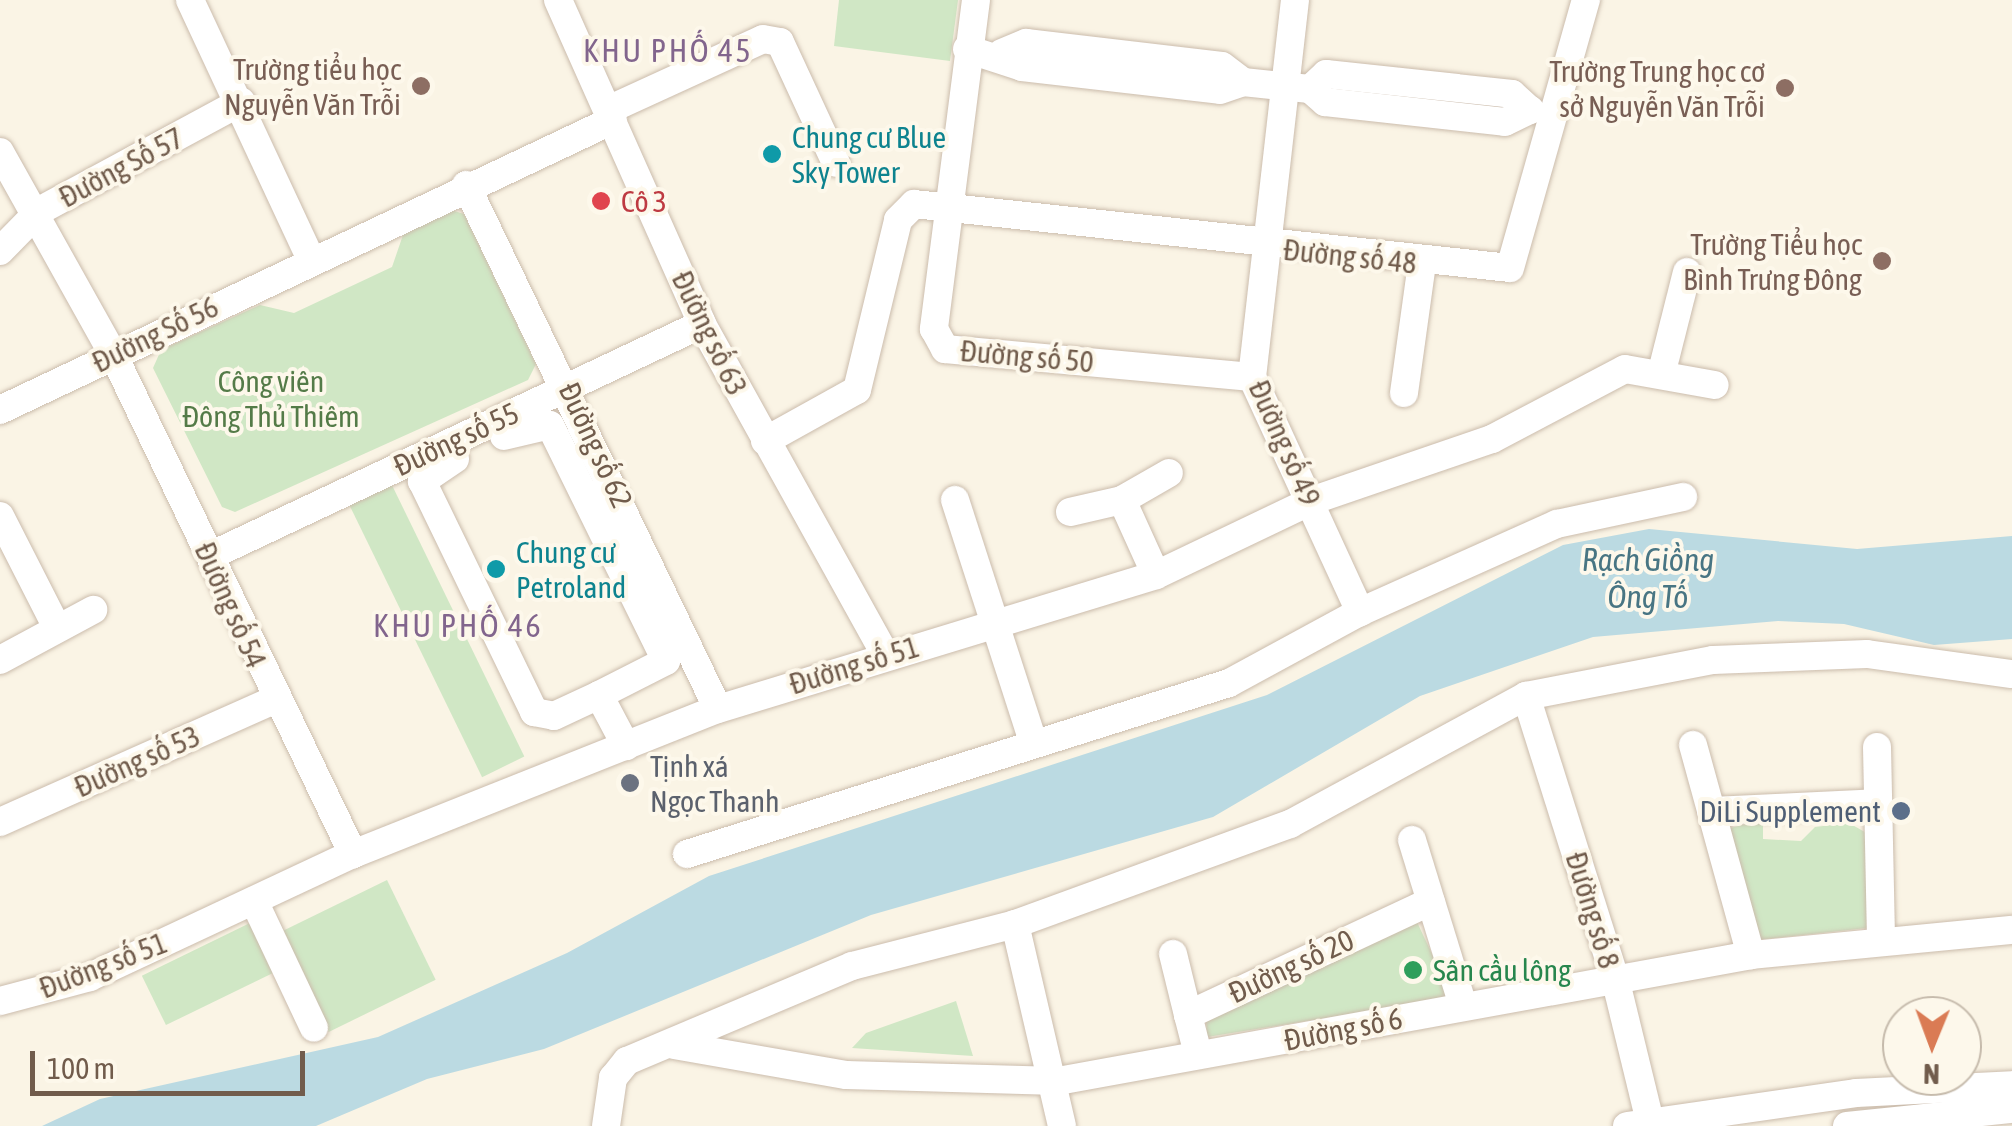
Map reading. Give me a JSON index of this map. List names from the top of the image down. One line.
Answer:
{"streets":{"street":["Đường Số 57","Đường số 48","Đường số 63","Đường Số 56","Đường số 50","Đường số 55","Đường số 49","Đường số 62","Đường số 54","Đường số 51","Đường số 53","Đường số 8","Đường số 20","Đường số 6"]},"crossings":[["Đường số 48","Đường số 63"],["Đường số 48","Đường số 50"],["Đường số 48","Đường số 49"],["Đường số 63","Đường Số 56"],["Đường số 63","Đường số 55"],["Đường số 63","Đường số 51"],["Đường Số 56","Đường số 62"],["Đường Số 56","Đường số 54"],["Đường số 50","Đường số 49"],["Đường số 55","Đường số 62"],["Đường số 55","Đường số 54"],["Đường số 49","Đường số 51"],["Đường số 62","Đường số 51"],["Đường số 54","Đường số 51"],["Đường số 54","Đường số 53"],["Đường số 8","Đường số 6"]],"districts":["KHU PHỐ 45","KHU PHỐ 46"],"water":["Rạch Giồng Ông Tố"],"parks":["Công viên Đông Thủ Thiêm"],"places":["Trường tiểu học Nguyễn Văn Trỗi","Trường Trung học cơ sở Nguyễn Văn Trỗi","Chung cư Blue Sky Tower","Cô 3","Trường Tiểu học Bình Trưng Đông","Chung cư Petroland","Tịnh xá Ngọc Thanh","DiLi Supplement","Sân cầu lông"],"scale_bar":"100 m","north":"bottom"}
